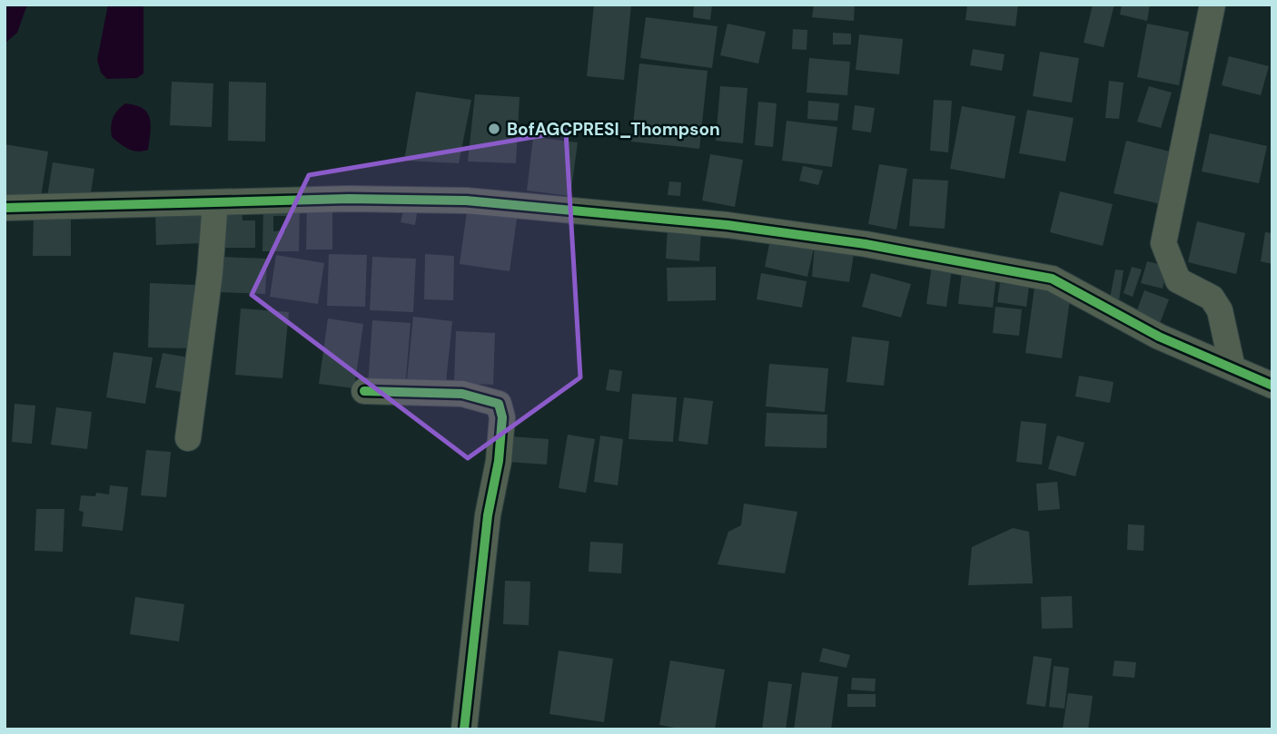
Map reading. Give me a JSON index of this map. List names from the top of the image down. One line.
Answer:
{"places":["BofAGCPRESI_Thompson"]}
